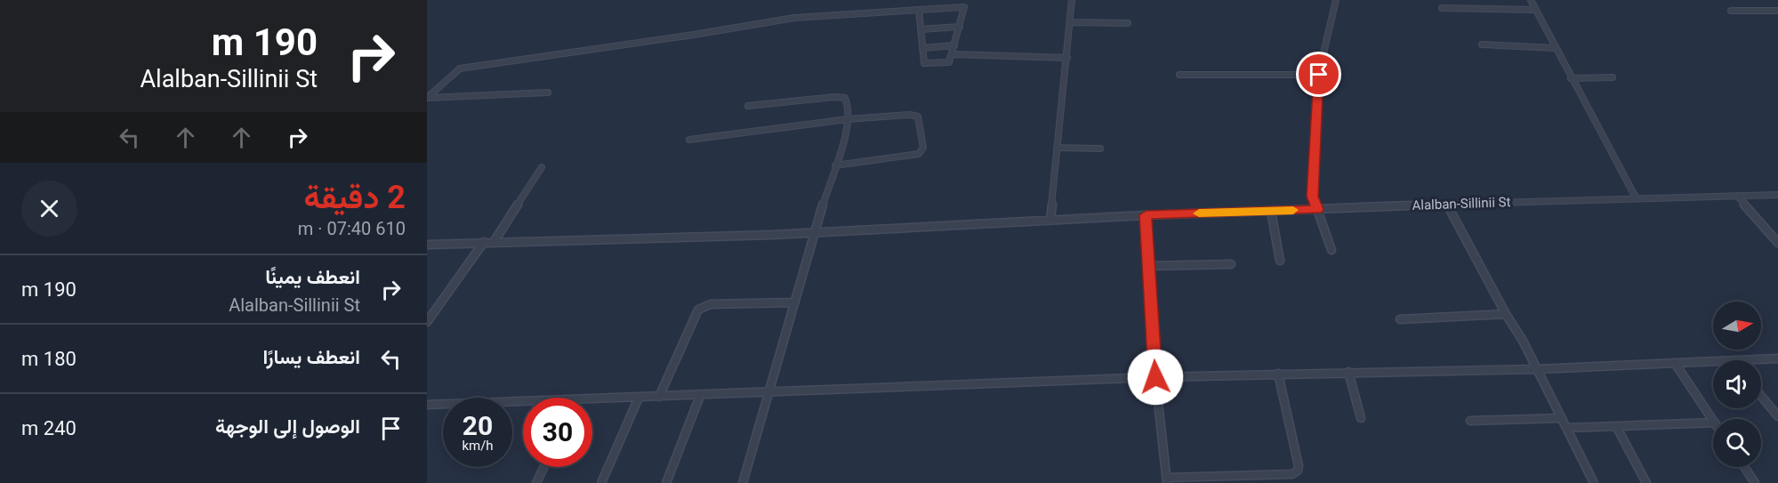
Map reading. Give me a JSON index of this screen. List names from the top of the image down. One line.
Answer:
{"streets":{"street":["Alalban-Sillinii St"]},"north":"right","page":{"turn":["190 m","Alalban-Sillinii St"],"heading":["2 دقيقة","610 m · 07:40"],"list":[{"name":"انعطف يمينًا","note":"Alalban-Sillinii St","value":"190 m"},{"name":"انعطف يسارًا","value":"180 m"},{"name":"الوصول إلى الوجهة","value":"240 m"}],"speed":"20 km/h","limit":"30"}}
